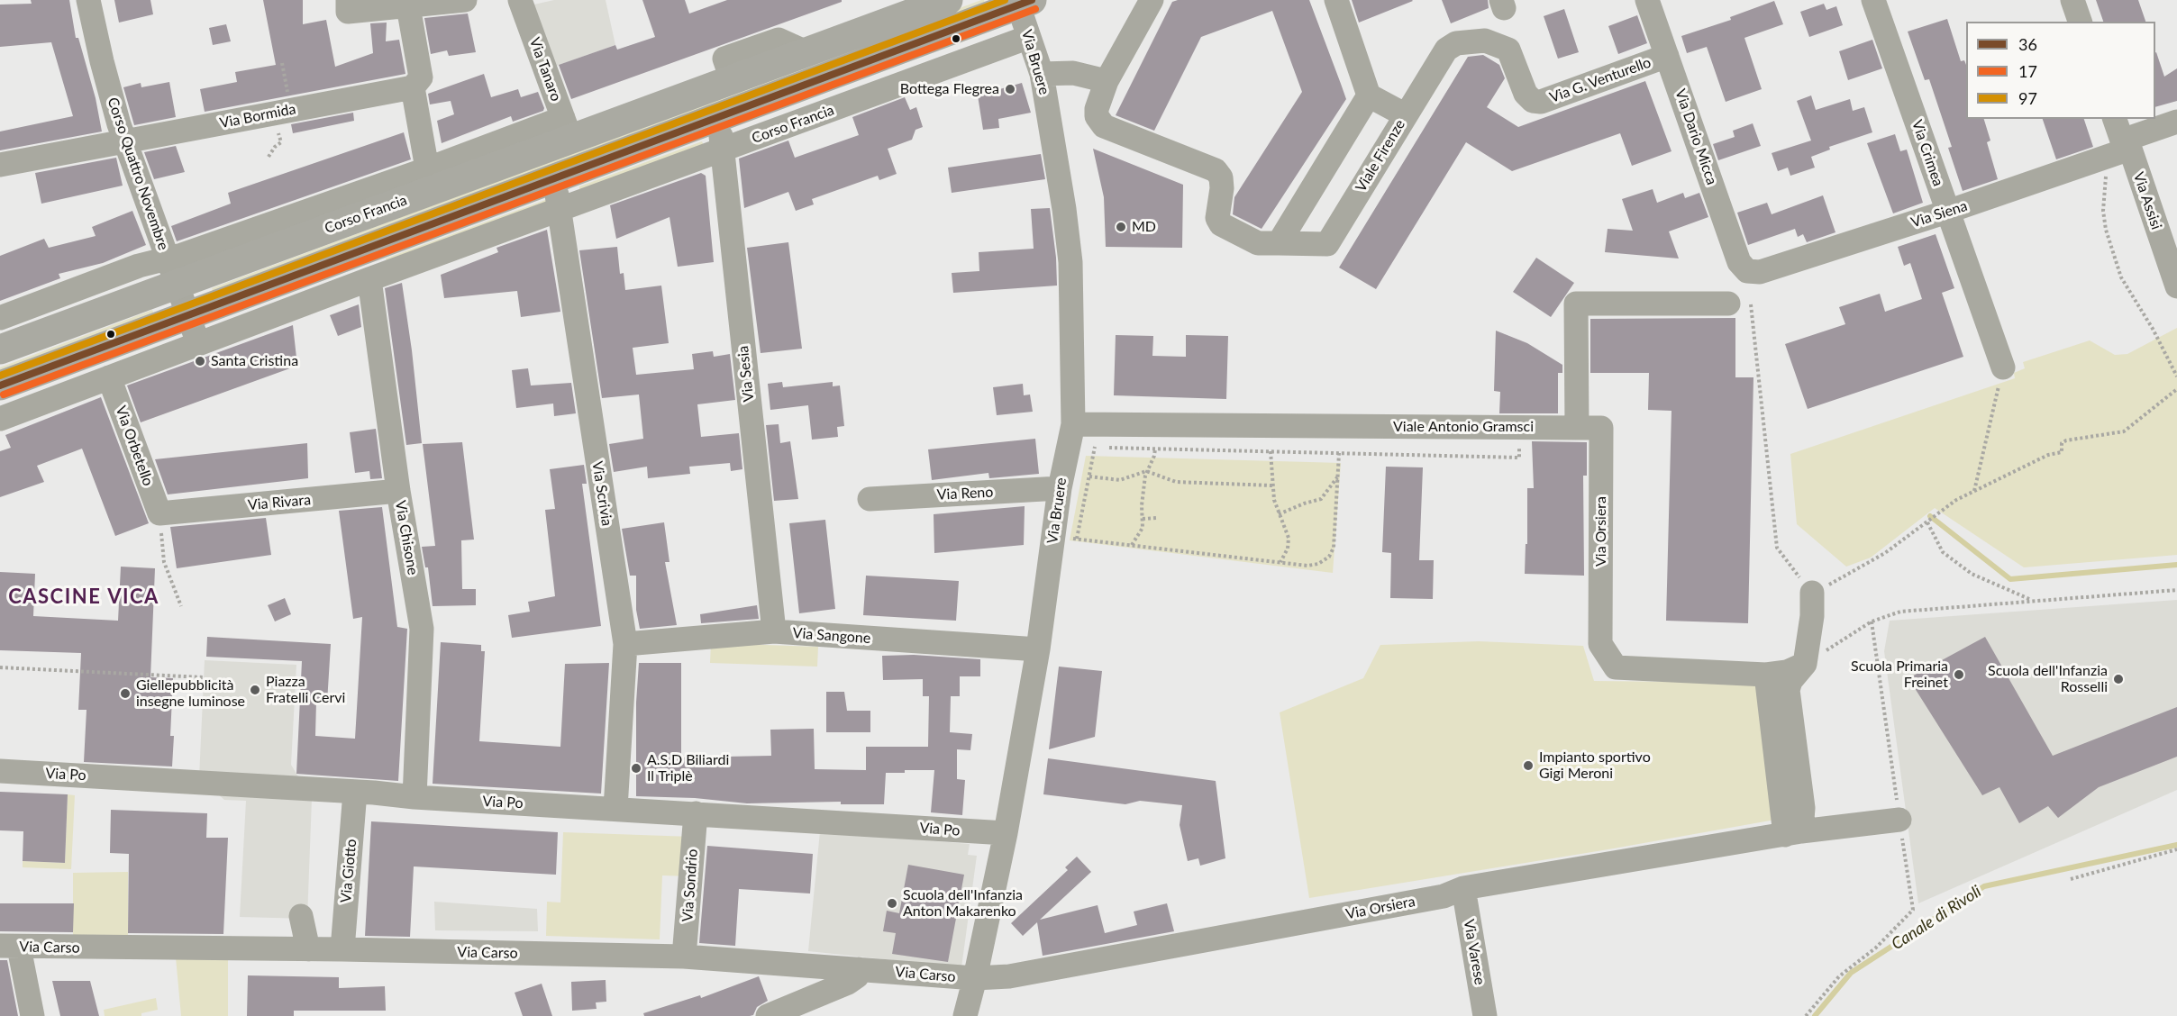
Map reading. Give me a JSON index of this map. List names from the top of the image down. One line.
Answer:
{"streets":{"main road":["Corso Francia"],"street":["Via Bruere","Via Tanaro","Via G. Venturello","Via Bormida","Via Dario Micca","Via Crimea","Viale Firenze","Corso Quattro Novembre","Via Assisi","Via Siena","Via Sesia","Viale Antonio Gramsci","Via Orbetello","Via Scrivia","Via Reno","Via Rivara","Via Orsiera","Via Chisone","Via Sangone","Via Po","Via Giotto","Via Sondrio","Via Carso","Via Varese"]},"crossings":[["Via Bruere","Corso Francia"],["Via Bruere","Viale Antonio Gramsci"],["Via Bruere","Via Reno"],["Via Bruere","Via Orsiera"],["Via Bruere","Via Sangone"],["Via Bruere","Via Po"],["Via Bruere","Via Carso"],["Via Tanaro","Corso Francia"],["Via G. Venturello","Via Dario Micca"],["Via G. Venturello","Viale Firenze"],["Via Bormida","Corso Quattro Novembre"],["Corso Francia","Corso Quattro Novembre"],["Corso Francia","Via Sesia"],["Corso Francia","Via Orbetello"],["Corso Francia","Via Scrivia"],["Corso Francia","Via Chisone"],["Via Dario Micca","Via Siena"],["Via Crimea","Via Siena"],["Via Assisi","Via Siena"],["Via Sesia","Via Sangone"],["Viale Antonio Gramsci","Via Orsiera"],["Via Orbetello","Via Rivara"],["Via Scrivia","Via Sangone"],["Via Scrivia","Via Po"],["Via Rivara","Via Chisone"],["Via Orsiera","Via Carso"],["Via Orsiera","Via Varese"],["Via Chisone","Via Po"],["Via Po","Via Giotto"],["Via Po","Via Sondrio"],["Via Giotto","Via Carso"],["Via Sondrio","Via Carso"]],"districts":["CASCINE VICA"],"water":["Canale di Rivoli"],"places":["Bottega Flegrea","MD","Santa Cristina","Scuola Primaria Freinet","Scuola dell'Infanzia Rosselli","Piazza Fratelli Cervi","Giellepubblicità insegne luminose","Impianto sportivo Gigi Meroni","A.S.D Biliardi Il Triplè","Scuola dell'Infanzia Anton Makarenko"],"lines":["transit line 36","transit line 97","transit line 17"],"legend":["36","17","97"]}
